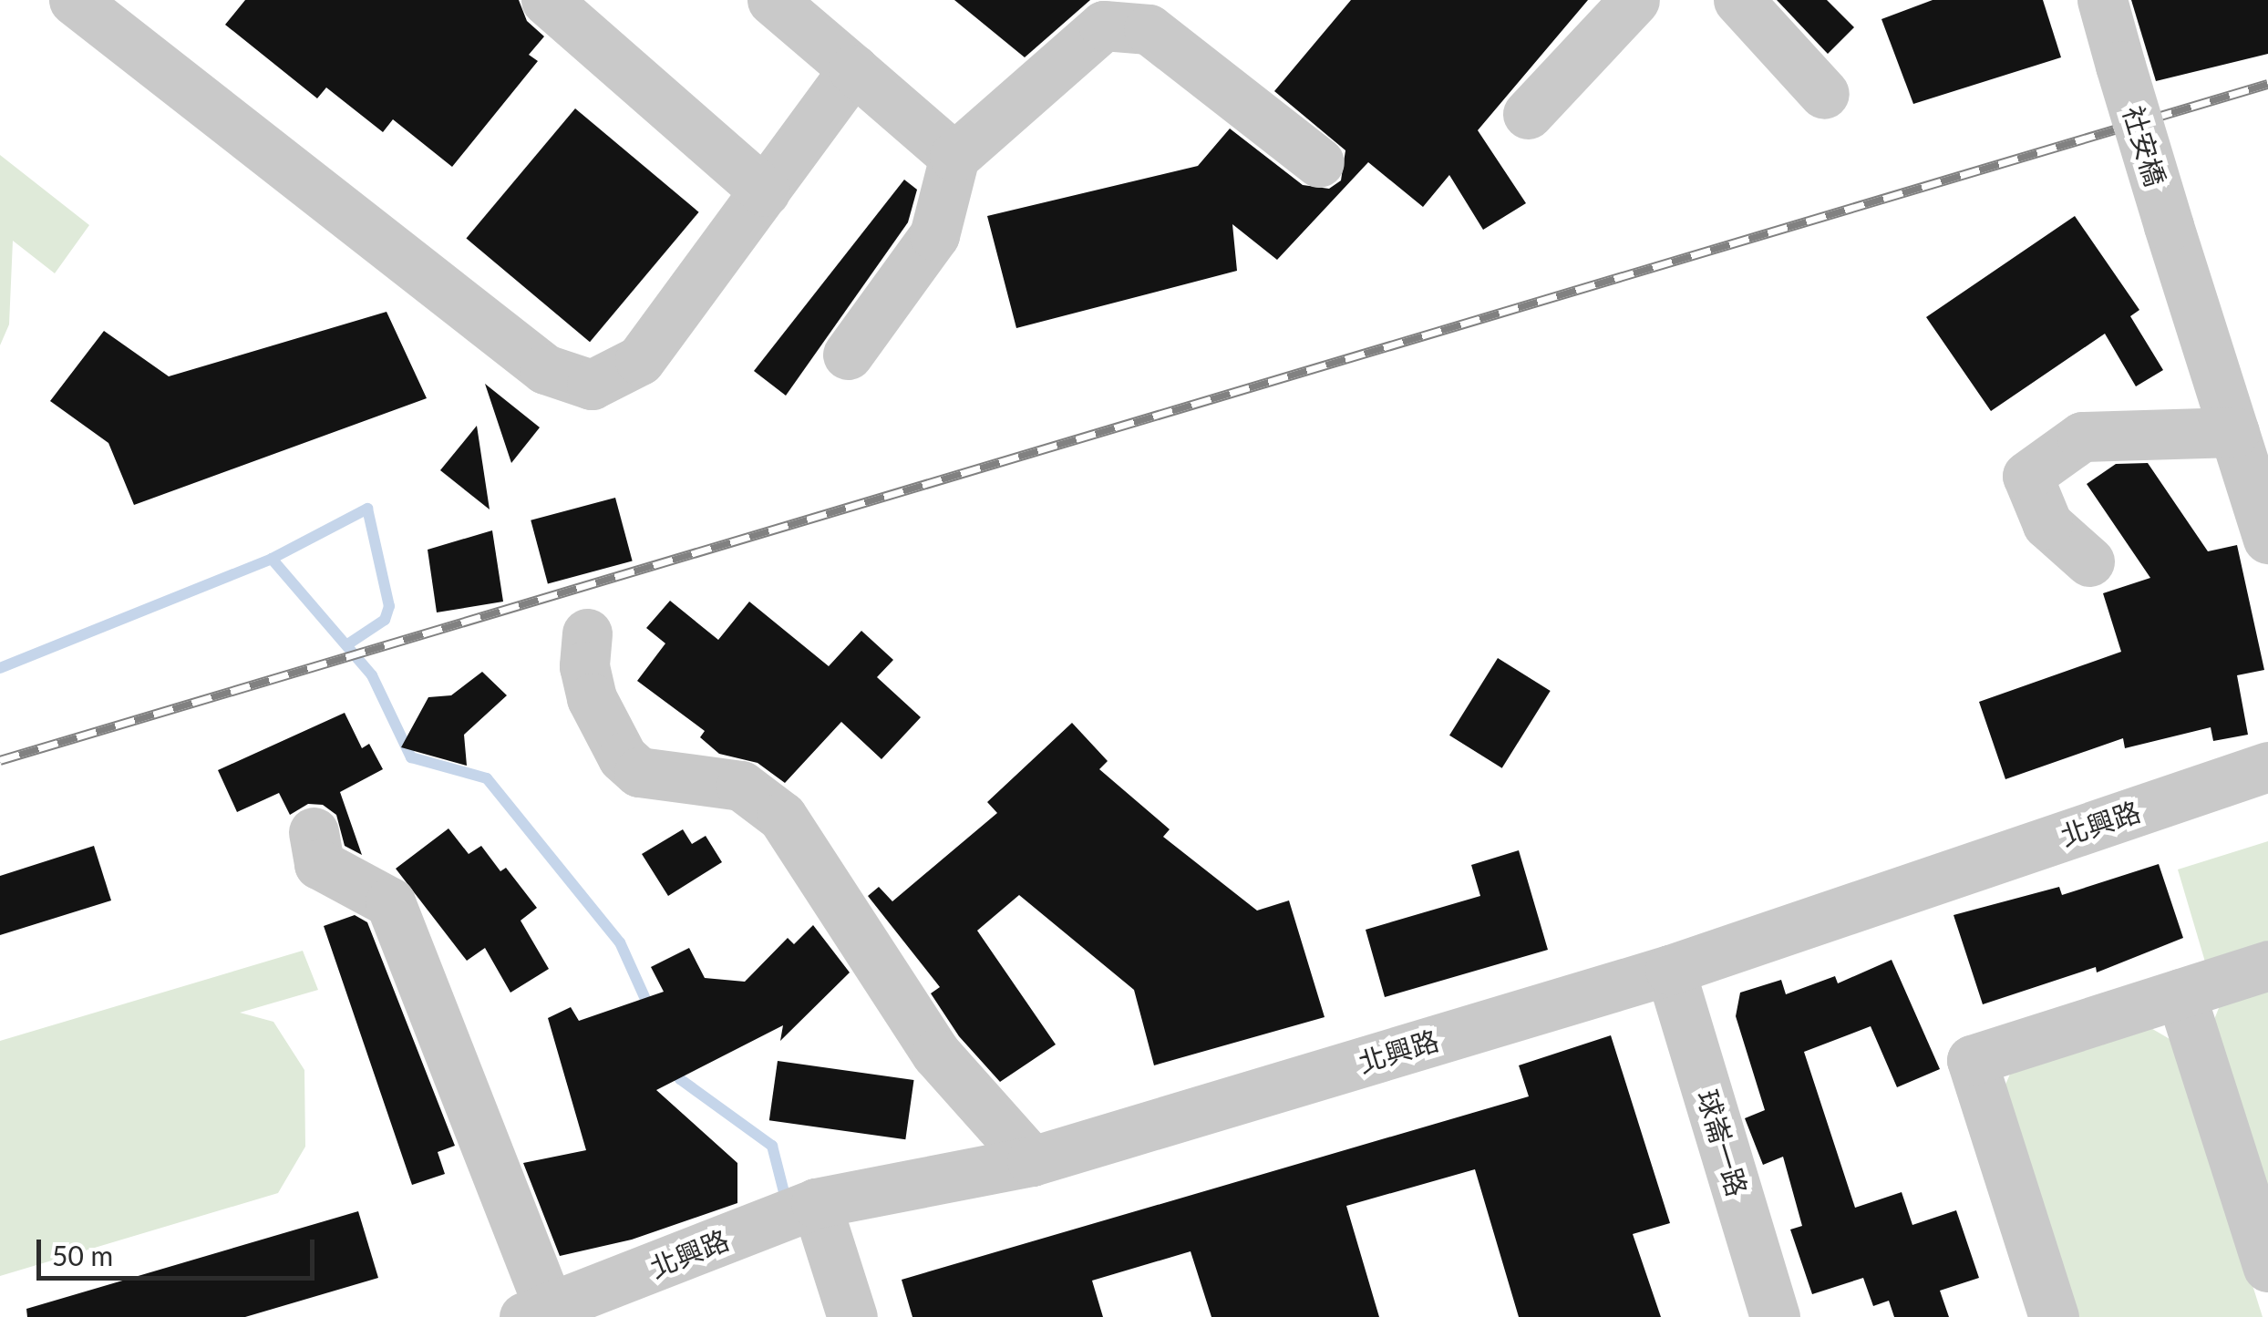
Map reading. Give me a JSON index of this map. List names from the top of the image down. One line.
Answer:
{"streets":{"street":["社安橋","北興路","球崙一路"]},"crossings":[["北興路","球崙一路"]],"scale_bar":"50 m"}
